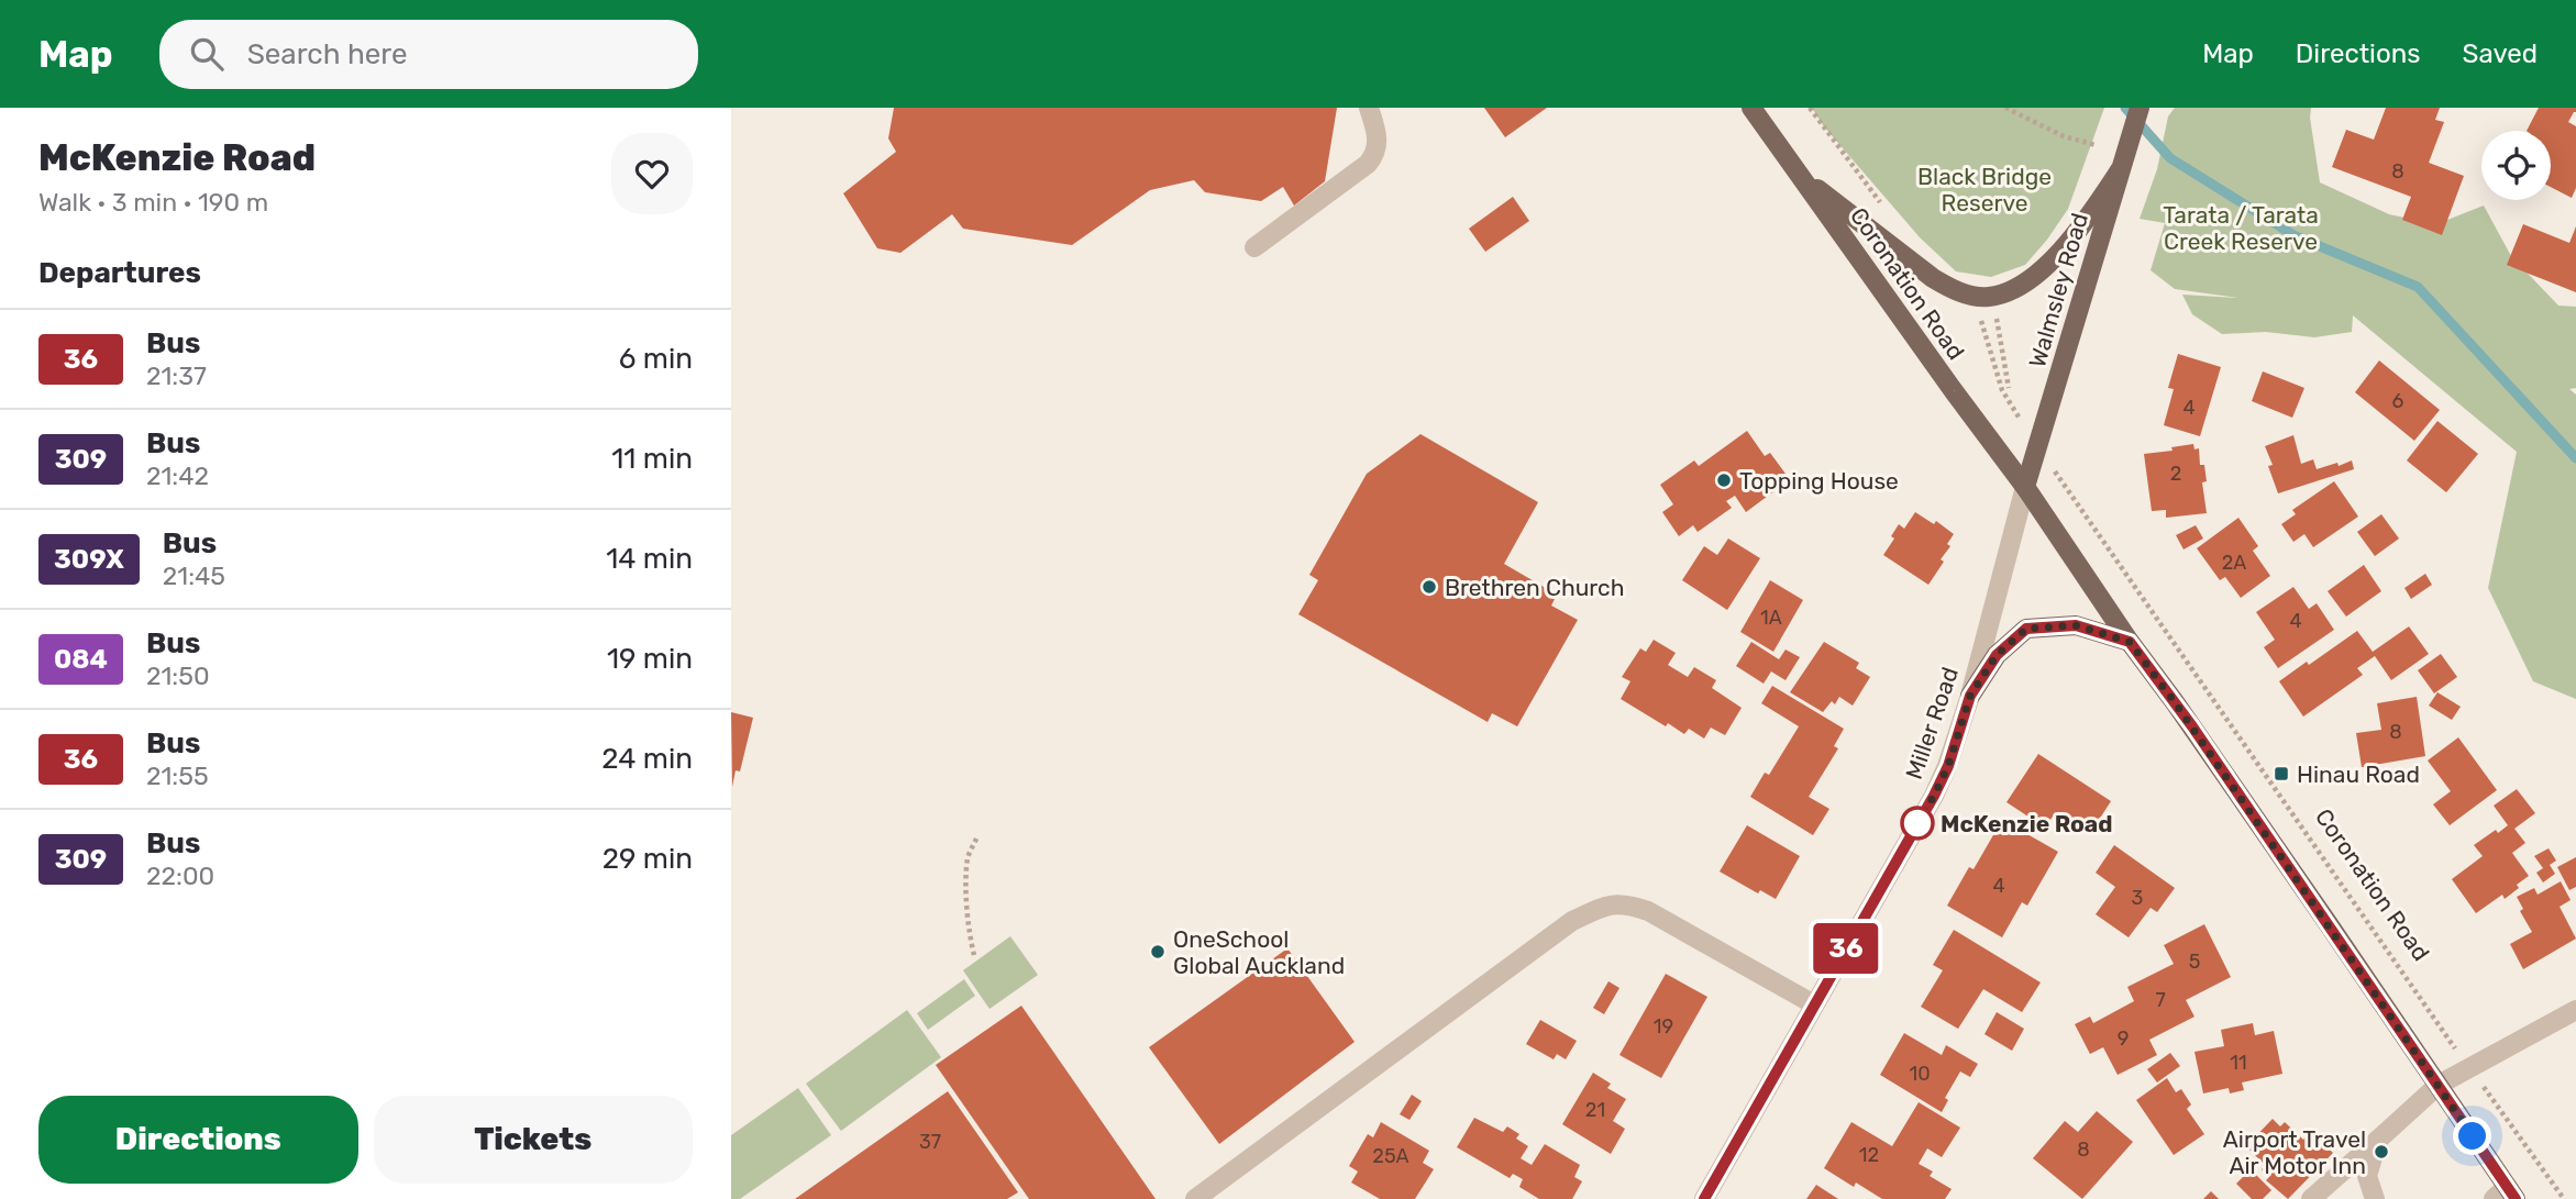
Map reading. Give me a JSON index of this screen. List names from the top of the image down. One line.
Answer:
{"streets":{"main road":["Coronation Road","Walmsley Road"],"street":["Miller Road"]},"crossings":[["Coronation Road","Walmsley Road"],["Coronation Road","Miller Road"],["Walmsley Road","Miller Road"]],"parks":["Black Bridge Reserve","Tarata / Tarata Creek Reserve"],"places":{"other":["Topping House","Brethren Church","McKenzie Road","OneSchool Global Auckland","Airport Travel Air Motor Inn"],"transit":["Hinau Road"]},"lines":["bus line 36"],"house_numbers":["8","6","4","2","2A","1A","4","8","4","3","5","7","19","9","11","10","21","37","8","12","25A"],"page":{"header":"Map","search":"Search here","nav":["Map","Directions","Saved"],"heading":[["McKenzie Road","Walk · 3 min · 190 m"],"Departures"],"on_map":"36","list":[{"mark":"36","name":"Bus","note":"21:37","value":"6 min"},{"mark":"309","name":"Bus","note":"21:42","value":"11 min"},{"mark":"309X","name":"Bus","note":"21:45","value":"14 min"},{"mark":"084","name":"Bus","note":"21:50","value":"19 min"},{"mark":"36","name":"Bus","note":"21:55","value":"24 min"},{"mark":"309","name":"Bus","note":"22:00","value":"29 min"}],"buttons":["Directions","Tickets"]}}
